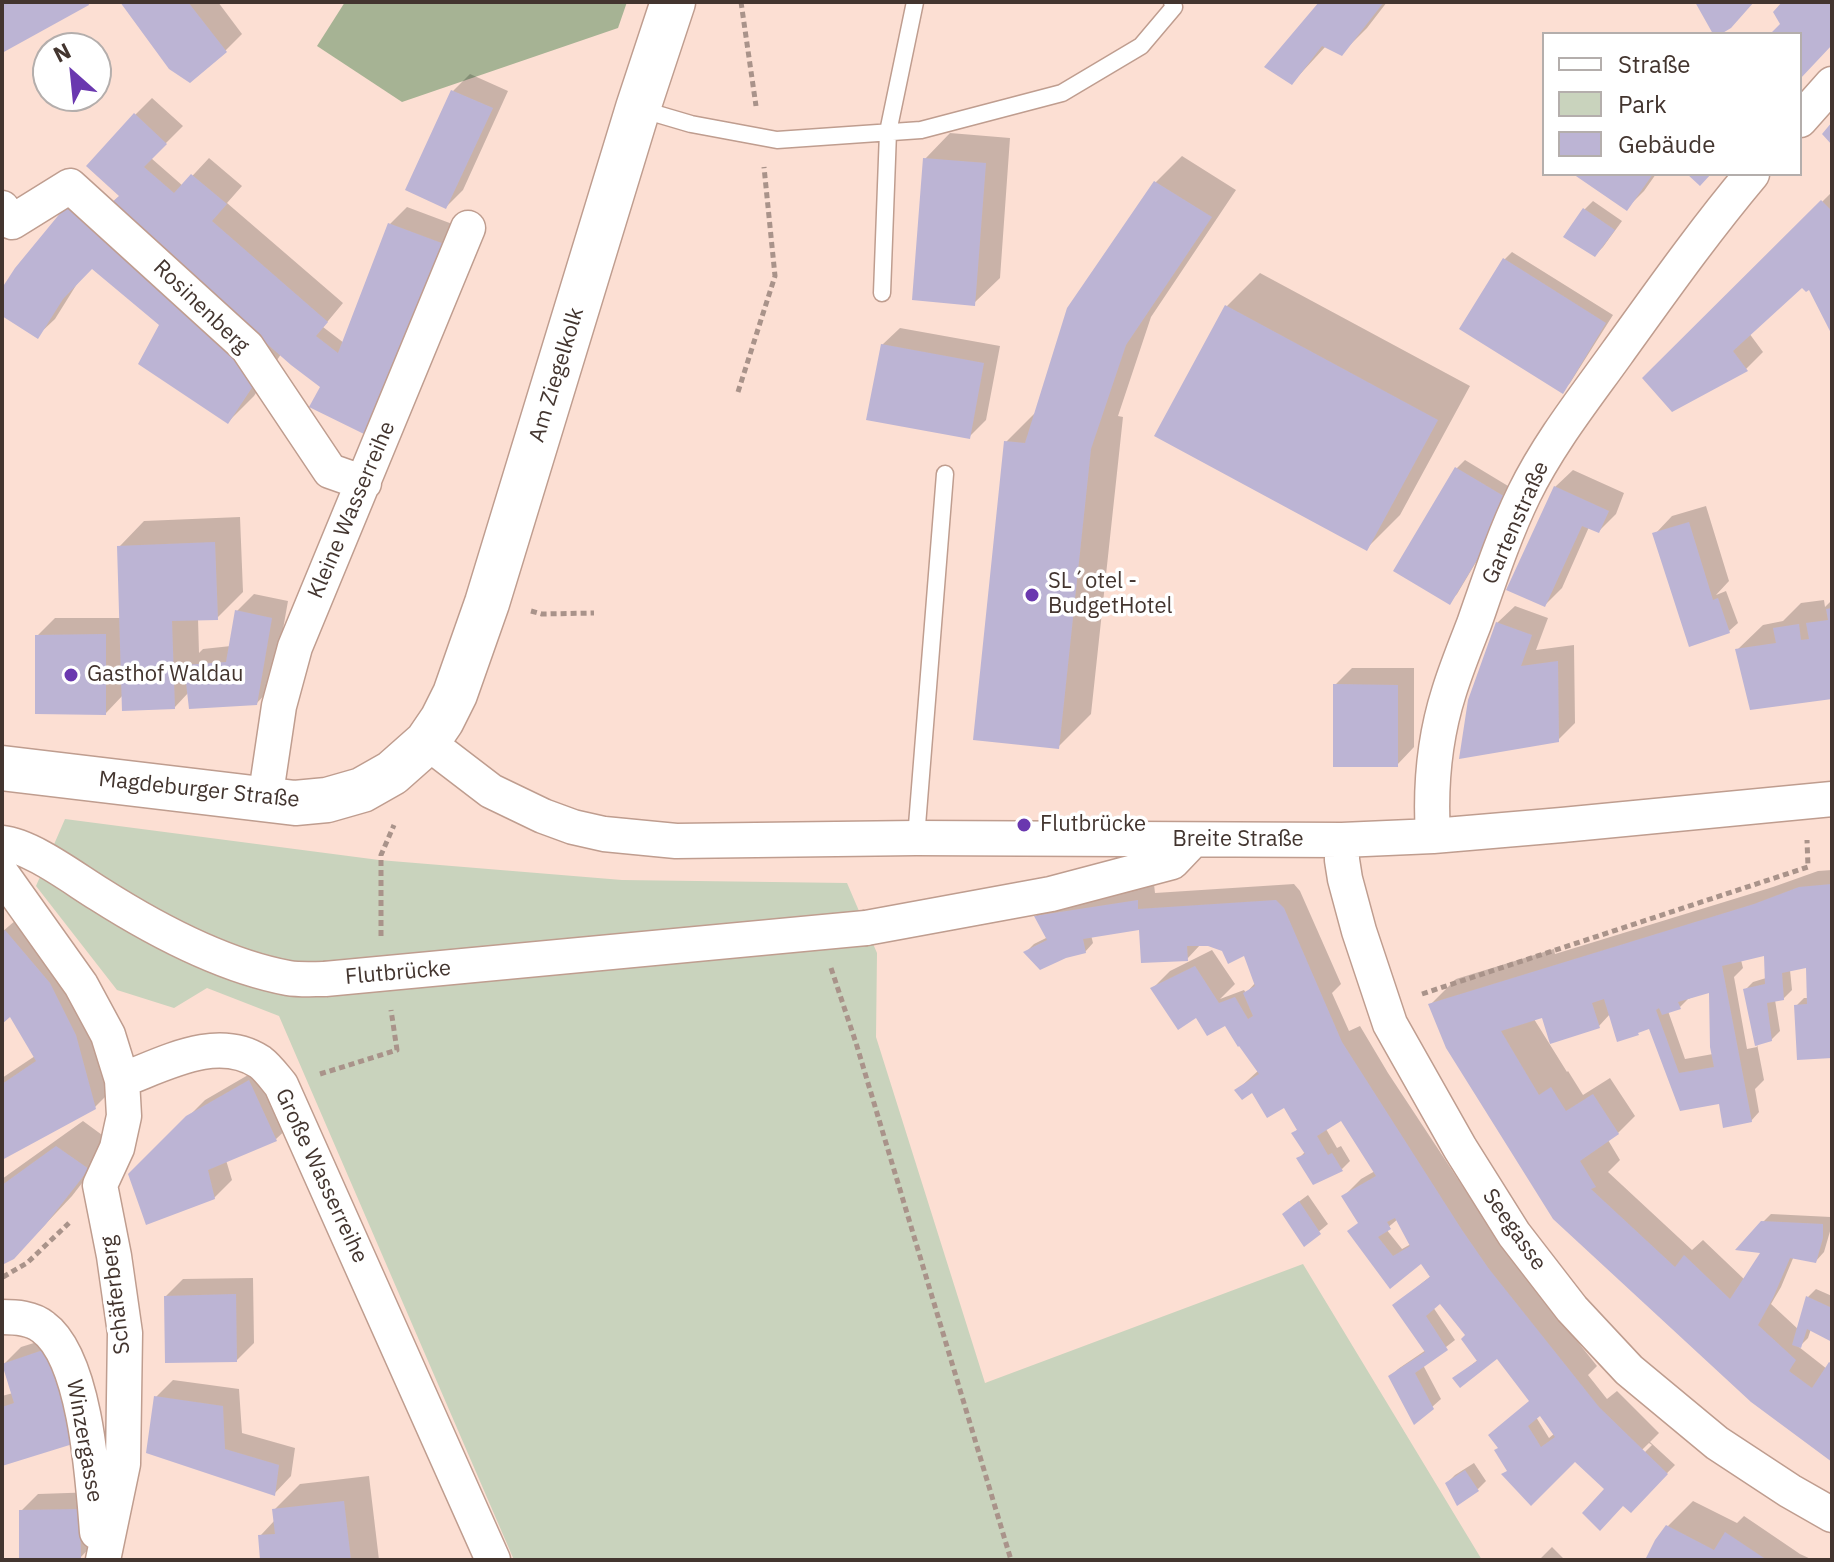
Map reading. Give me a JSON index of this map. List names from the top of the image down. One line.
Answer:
{"streets":{"main road":["Am Ziegelkolk","Magdeburger Straße"],"street":["Rosinenberg","Kleine Wasserreihe","Gartenstraße","Breite Straße","Flutbrücke","Große Wasserreihe","Seegasse","Schäferberg","Winzergasse"]},"crossings":[["Rosinenberg","Kleine Wasserreihe"],["Am Ziegelkolk","Magdeburger Straße"],["Am Ziegelkolk","Breite Straße"],["Kleine Wasserreihe","Magdeburger Straße"],["Gartenstraße","Breite Straße"],["Magdeburger Straße","Breite Straße"],["Breite Straße","Flutbrücke"],["Breite Straße","Seegasse"],["Schäferberg","Winzergasse"]],"places":["SL´otel - BudgetHotel","Gasthof Waldau","Flutbrücke"],"legend":["Straße","Park","Gebäude"],"north":"top left"}
